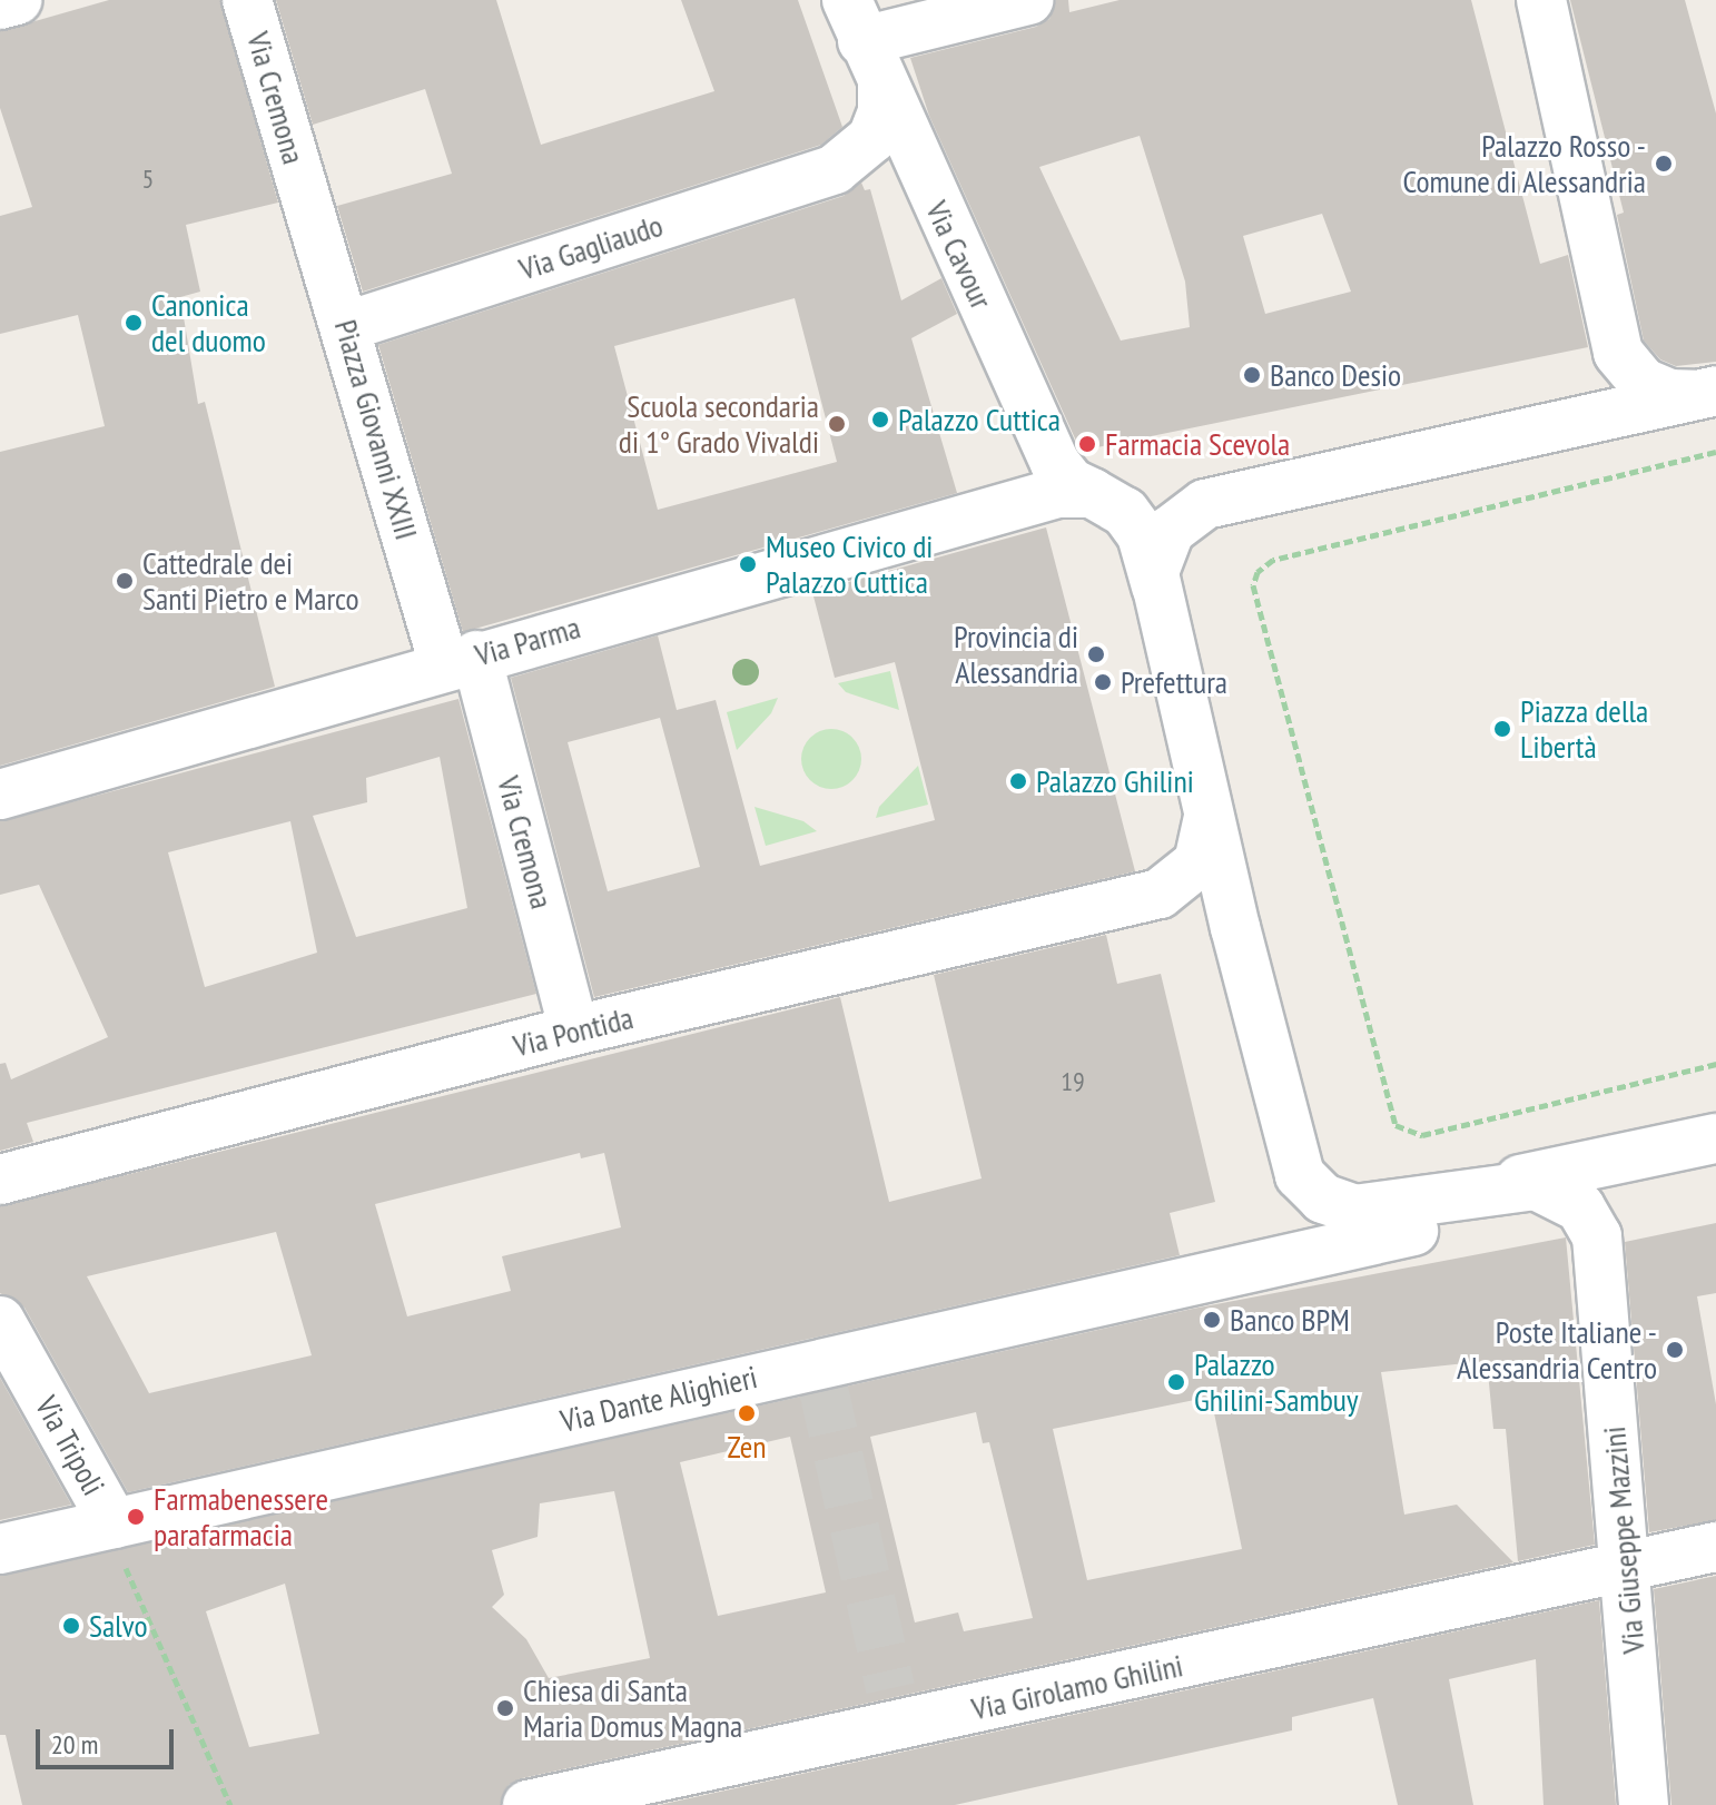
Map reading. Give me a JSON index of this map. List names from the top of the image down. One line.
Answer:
{"streets":{"street":["Via Cremona","Via Gagliaudo","Via Cavour","Piazza Giovanni XXIII","Via Parma","Via Pontida","Via Dante Alighieri","Via Tripoli","Via Giuseppe Mazzini","Via Girolamo Ghilini"]},"crossings":[["Via Cremona","Piazza Giovanni XXIII"],["Via Cremona","Via Parma"],["Via Cremona","Via Pontida"],["Via Gagliaudo","Via Cavour"],["Via Gagliaudo","Piazza Giovanni XXIII"],["Via Cavour","Via Parma"],["Piazza Giovanni XXIII","Via Parma"],["Via Dante Alighieri","Via Tripoli"],["Via Dante Alighieri","Via Giuseppe Mazzini"],["Via Giuseppe Mazzini","Via Girolamo Ghilini"]],"places":["Palazzo Rosso - Comune di Alessandria","Canonica del duomo","Banco Desio","Palazzo Cuttica","Scuola secondaria di 1° Grado Vivaldi","Farmacia Scevola","Museo Civico di Palazzo Cuttica","Cattedrale dei Santi Pietro e Marco","Provincia di Alessandria","Prefettura","Piazza della Libertà","Palazzo Ghilini","Banco BPM","Poste Italiane - Alessandria Centro","Palazzo Ghilini-Sambuy","Zen","Farmabenessere parafarmacia","Salvo","Chiesa di Santa Maria Domus Magna"],"house_numbers":["5","19"],"scale_bar":"20 m"}
